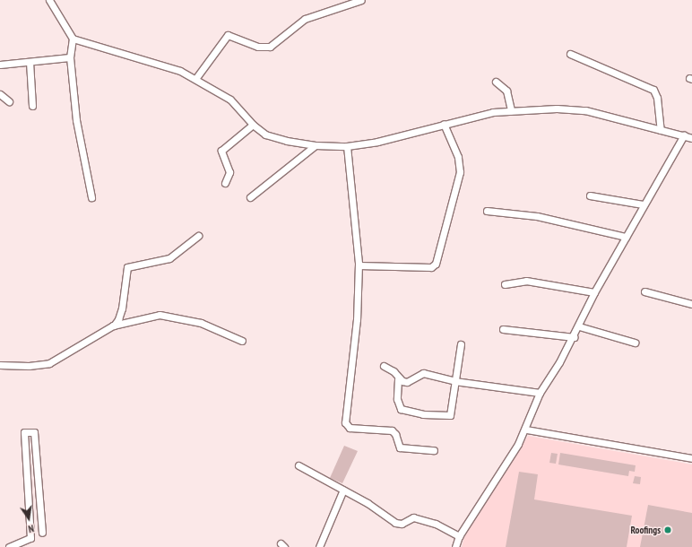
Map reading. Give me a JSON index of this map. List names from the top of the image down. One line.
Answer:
{"places":["Roofings"],"north":"bottom"}
